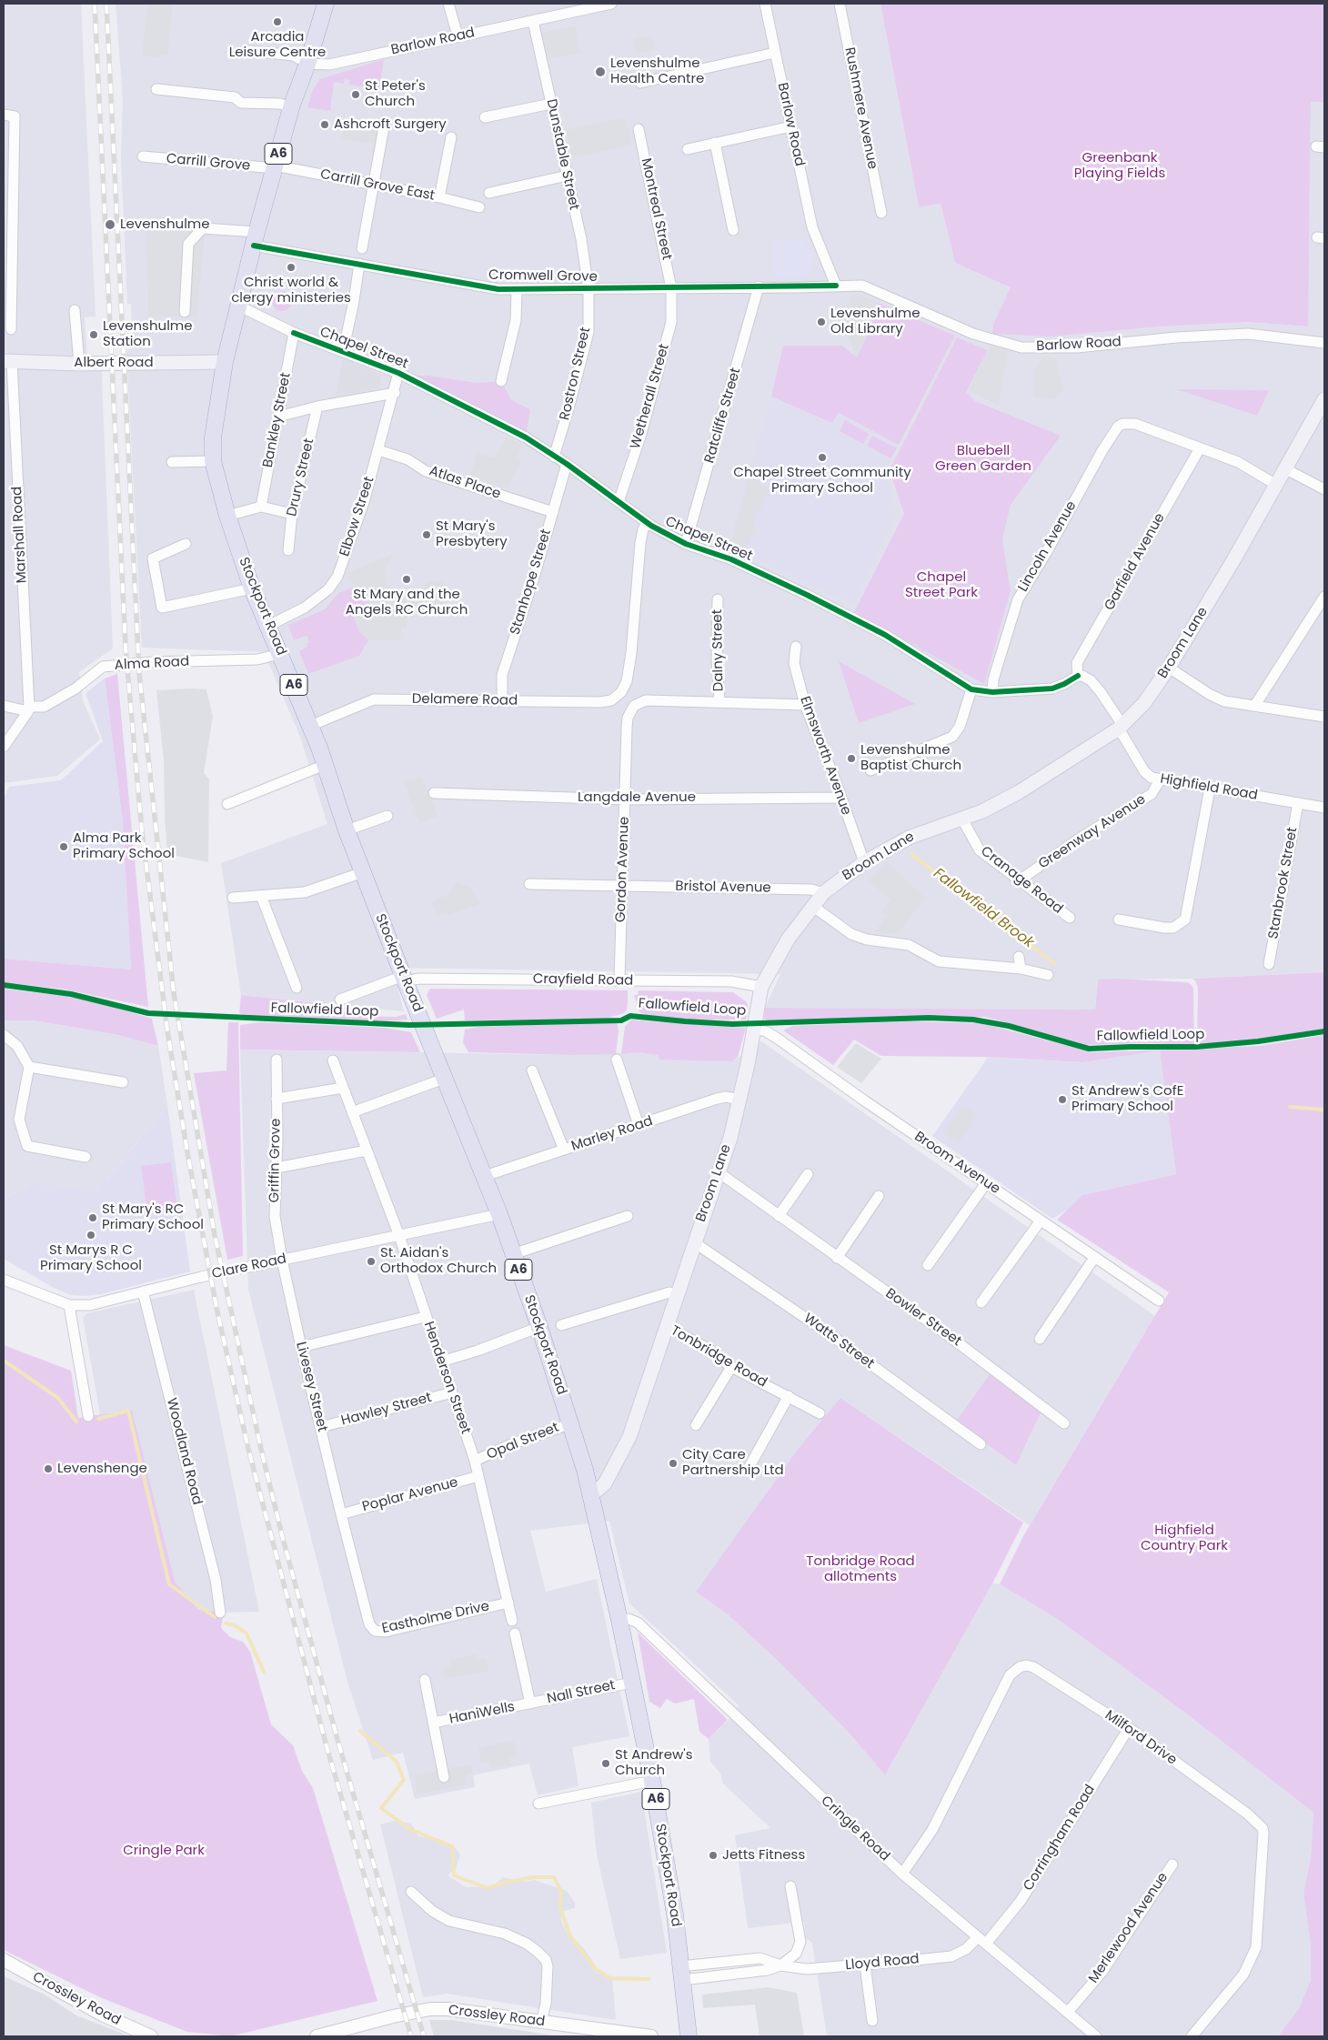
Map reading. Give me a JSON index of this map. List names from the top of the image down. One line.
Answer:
{"streets":{"highway":["A6","Stockport Road"],"main road":["Albert Road","Broom Lane"],"street":["Barlow Road","Rushmere Avenue","Dunstable Street","Carrill Grove","Carrill Grove East","Montreal Street","Cromwell Grove","Chapel Street","Rostron Street","Wetherall Street","Ratcliffe Street","Bankley Street","Drury Street","Atlas Place","Elbow Street","Marshall Road","Lincoln Avenue","Garfield Avenue","Stanhope Street","Dalny Street","Alma Road","Delamere Road","Elmsworth Avenue","Highfield Road","Langdale Avenue","Greenway Avenue","Gordon Avenue","Cranage Road","Stanbrook Street","Bristol Avenue","Crayfield Road","Marley Road","Griffin Grove","Broom Avenue","Clare Road","Bowler Street","Watts Street","Tonbridge Road","Henderson Street","Livesey Street","Hawley Street","Opal Street","Woodland Road","Poplar Avenue","Eastholme Drive","Nall Street","HaniWells","Milford Drive","Cringle Road","Corringham Road","Merlewood Avenue","Lloyd Road","Crossley Road"],"cycle path":["Fallowfield Loop"]},"crossings":[["Barlow Road","Dunstable Street"],["Barlow Road","Cromwell Grove"],["Barlow Road","Stockport Road"],["Dunstable Street","Cromwell Grove"],["Dunstable Street","Rostron Street"],["Carrill Grove","Carrill Grove East"],["Carrill Grove","Stockport Road"],["Carrill Grove East","Stockport Road"],["Montreal Street","Cromwell Grove"],["Montreal Street","Wetherall Street"],["Cromwell Grove","Rostron Street"],["Cromwell Grove","Wetherall Street"],["Cromwell Grove","Ratcliffe Street"],["Cromwell Grove","Stockport Road"],["Chapel Street","Rostron Street"],["Chapel Street","Wetherall Street"],["Chapel Street","Ratcliffe Street"],["Chapel Street","Bankley Street"],["Chapel Street","Elbow Street"],["Chapel Street","Lincoln Avenue"],["Chapel Street","Garfield Avenue"],["Chapel Street","Stanhope Street"],["Chapel Street","Stockport Road"],["Chapel Street","Delamere Road"],["Albert Road","Marshall Road"],["Albert Road","Stockport Road"],["Atlas Place","Elbow Street"],["Atlas Place","Stanhope Street"],["Elbow Street","Stockport Road"],["Marshall Road","Alma Road"],["Lincoln Avenue","Garfield Avenue"],["Stanhope Street","Delamere Road"],["Stockport Road","Broom Lane"],["Stockport Road","Alma Road"],["Stockport Road","Delamere Road"],["Stockport Road","Crayfield Road"],["Stockport Road","Marley Road"],["Stockport Road","Clare Road"],["Stockport Road","Opal Street"],["Stockport Road","Nall Street"],["Stockport Road","Cringle Road"],["Stockport Road","Lloyd Road"],["Broom Lane","Elmsworth Avenue"],["Broom Lane","Highfield Road"],["Broom Lane","Cranage Road"],["Broom Lane","Bristol Avenue"],["Broom Lane","Crayfield Road"],["Broom Lane","Marley Road"],["Broom Lane","Broom Avenue"],["Broom Lane","Bowler Street"],["Broom Lane","Watts Street"],["Broom Lane","Tonbridge Road"],["Dalny Street","Gordon Avenue"],["Elmsworth Avenue","Langdale Avenue"],["Highfield Road","Greenway Avenue"],["Highfield Road","Stanbrook Street"],["Langdale Avenue","Gordon Avenue"],["Greenway Avenue","Cranage Road"],["Gordon Avenue","Bristol Avenue"],["Gordon Avenue","Crayfield Road"],["Griffin Grove","Clare Road"],["Griffin Grove","Livesey Street"],["Clare Road","Henderson Street"],["Clare Road","Livesey Street"],["Clare Road","Woodland Road"],["Henderson Street","Hawley Street"],["Henderson Street","Opal Street"],["Henderson Street","Poplar Avenue"],["Henderson Street","Eastholme Drive"],["Livesey Street","Hawley Street"],["Livesey Street","Poplar Avenue"],["Livesey Street","Eastholme Drive"],["Poplar Avenue","Eastholme Drive"],["Nall Street","HaniWells"],["Milford Drive","Cringle Road"],["Milford Drive","Corringham Road"],["Cringle Road","Corringham Road"],["Cringle Road","Merlewood Avenue"],["Cringle Road","Lloyd Road"],["Corringham Road","Lloyd Road"]],"water":["Fallowfield Brook"],"parks":["Greenbank Playing Fields","Bluebell Green Garden","Chapel Street Park","Highfield Country Park","Tonbridge Road allotments","Cringle Park"],"places":["Arcadia Leisure Centre","Levenshulme Health Centre","St Peter's Church","Ashcroft Surgery","Levenshulme","Christ world & clergy ministeries","Levenshulme Old Library","Levenshulme Station","Chapel Street Community Primary School","St Mary's Presbytery","St Mary and the Angels RC Church","Levenshulme Baptist Church","Alma Park Primary School","St Andrew's CofE Primary School","St Mary's RC Primary School","St Marys R C Primary School","St. Aidan's Orthodox Church","City Care Partnership Ltd","Levenshenge","St Andrew's Church","Jetts Fitness"]}
